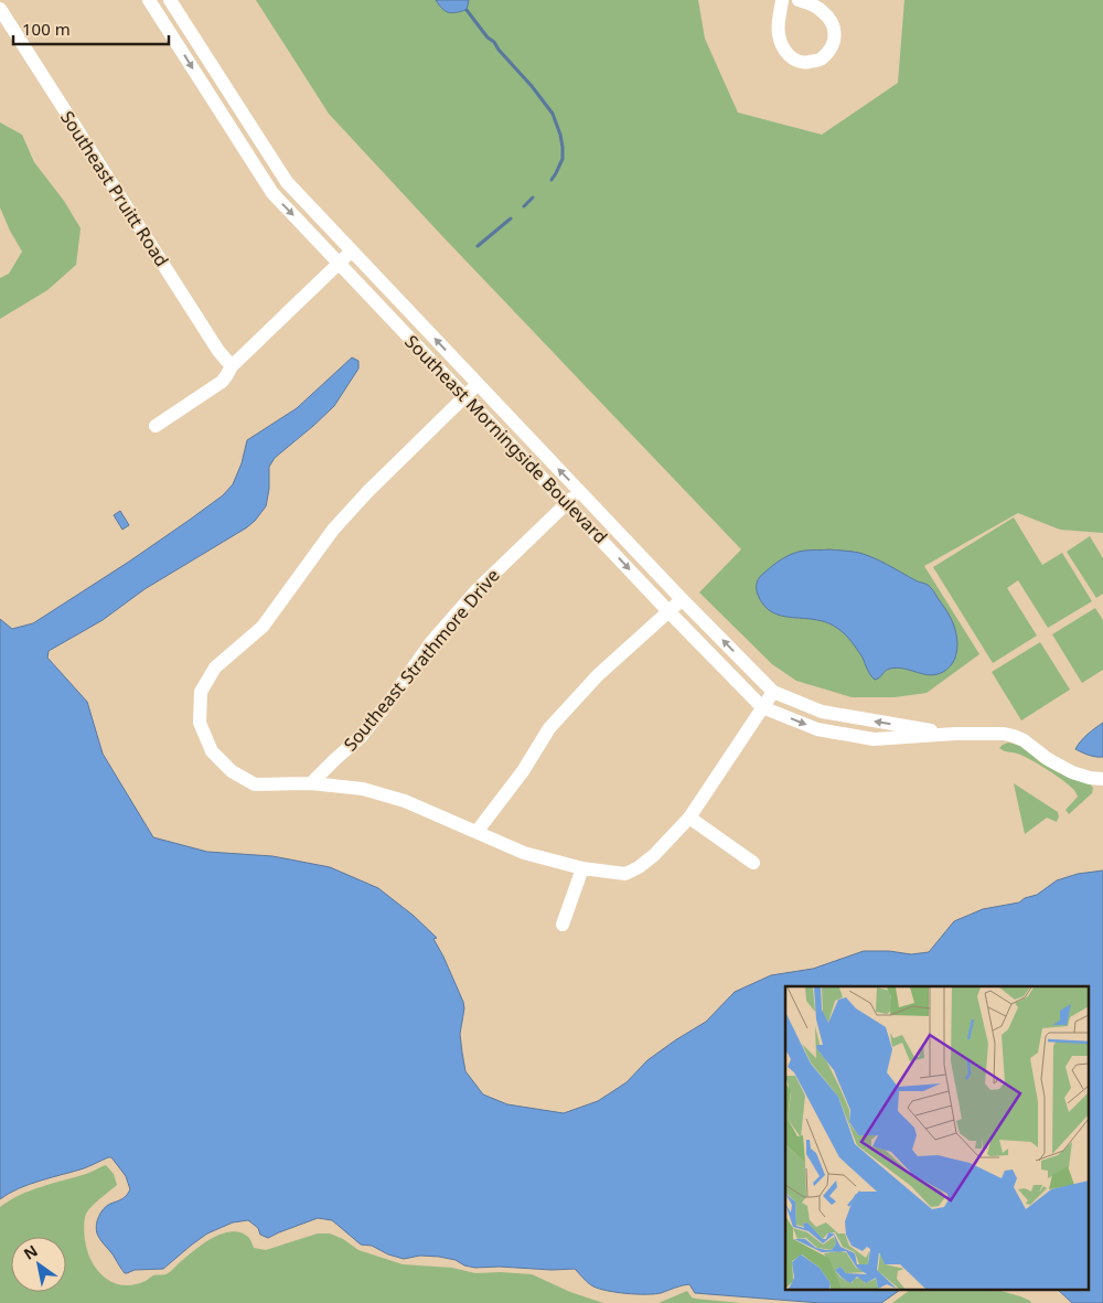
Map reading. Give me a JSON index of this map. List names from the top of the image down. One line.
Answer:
{"streets":{"street":["Southeast Pruitt Road","Southeast Morningside Boulevard","Southeast Strathmore Drive"]},"crossings":[["Southeast Morningside Boulevard","Southeast Strathmore Drive"]],"scale_bar":"100 m","north":"top left"}
